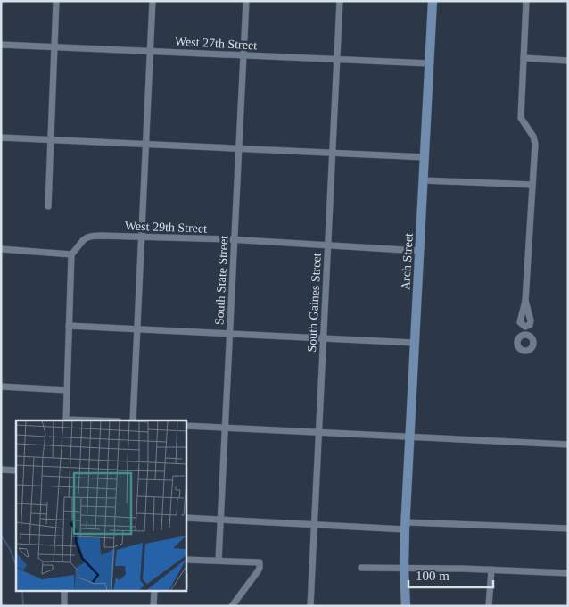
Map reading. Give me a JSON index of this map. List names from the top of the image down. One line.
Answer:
{"streets":{"main road":["Arch Street"],"street":["West 27th Street","West 29th Street","South State Street","South Gaines Street"]},"crossings":[["West 27th Street","Arch Street"],["West 27th Street","South State Street"],["West 27th Street","South Gaines Street"],["West 29th Street","Arch Street"],["West 29th Street","South State Street"],["West 29th Street","South Gaines Street"]],"scale_bar":"100 m"}
